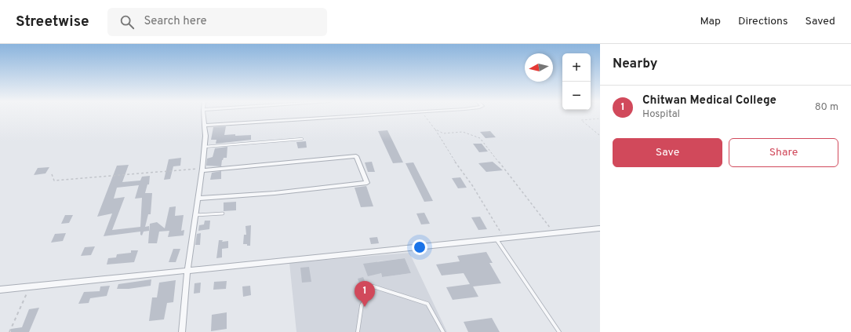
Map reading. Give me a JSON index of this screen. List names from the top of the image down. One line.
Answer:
{"north":"left","page":{"header":"Streetwise","search":"Search here","nav":["Map","Directions","Saved"],"heading":"Nearby","map_buttons":["+","−"],"list":[{"mark":"1","name":"Chitwan Medical College","note":"Hospital","value":"80 m"}],"buttons":["Save","Share"],"pins":"1"}}
